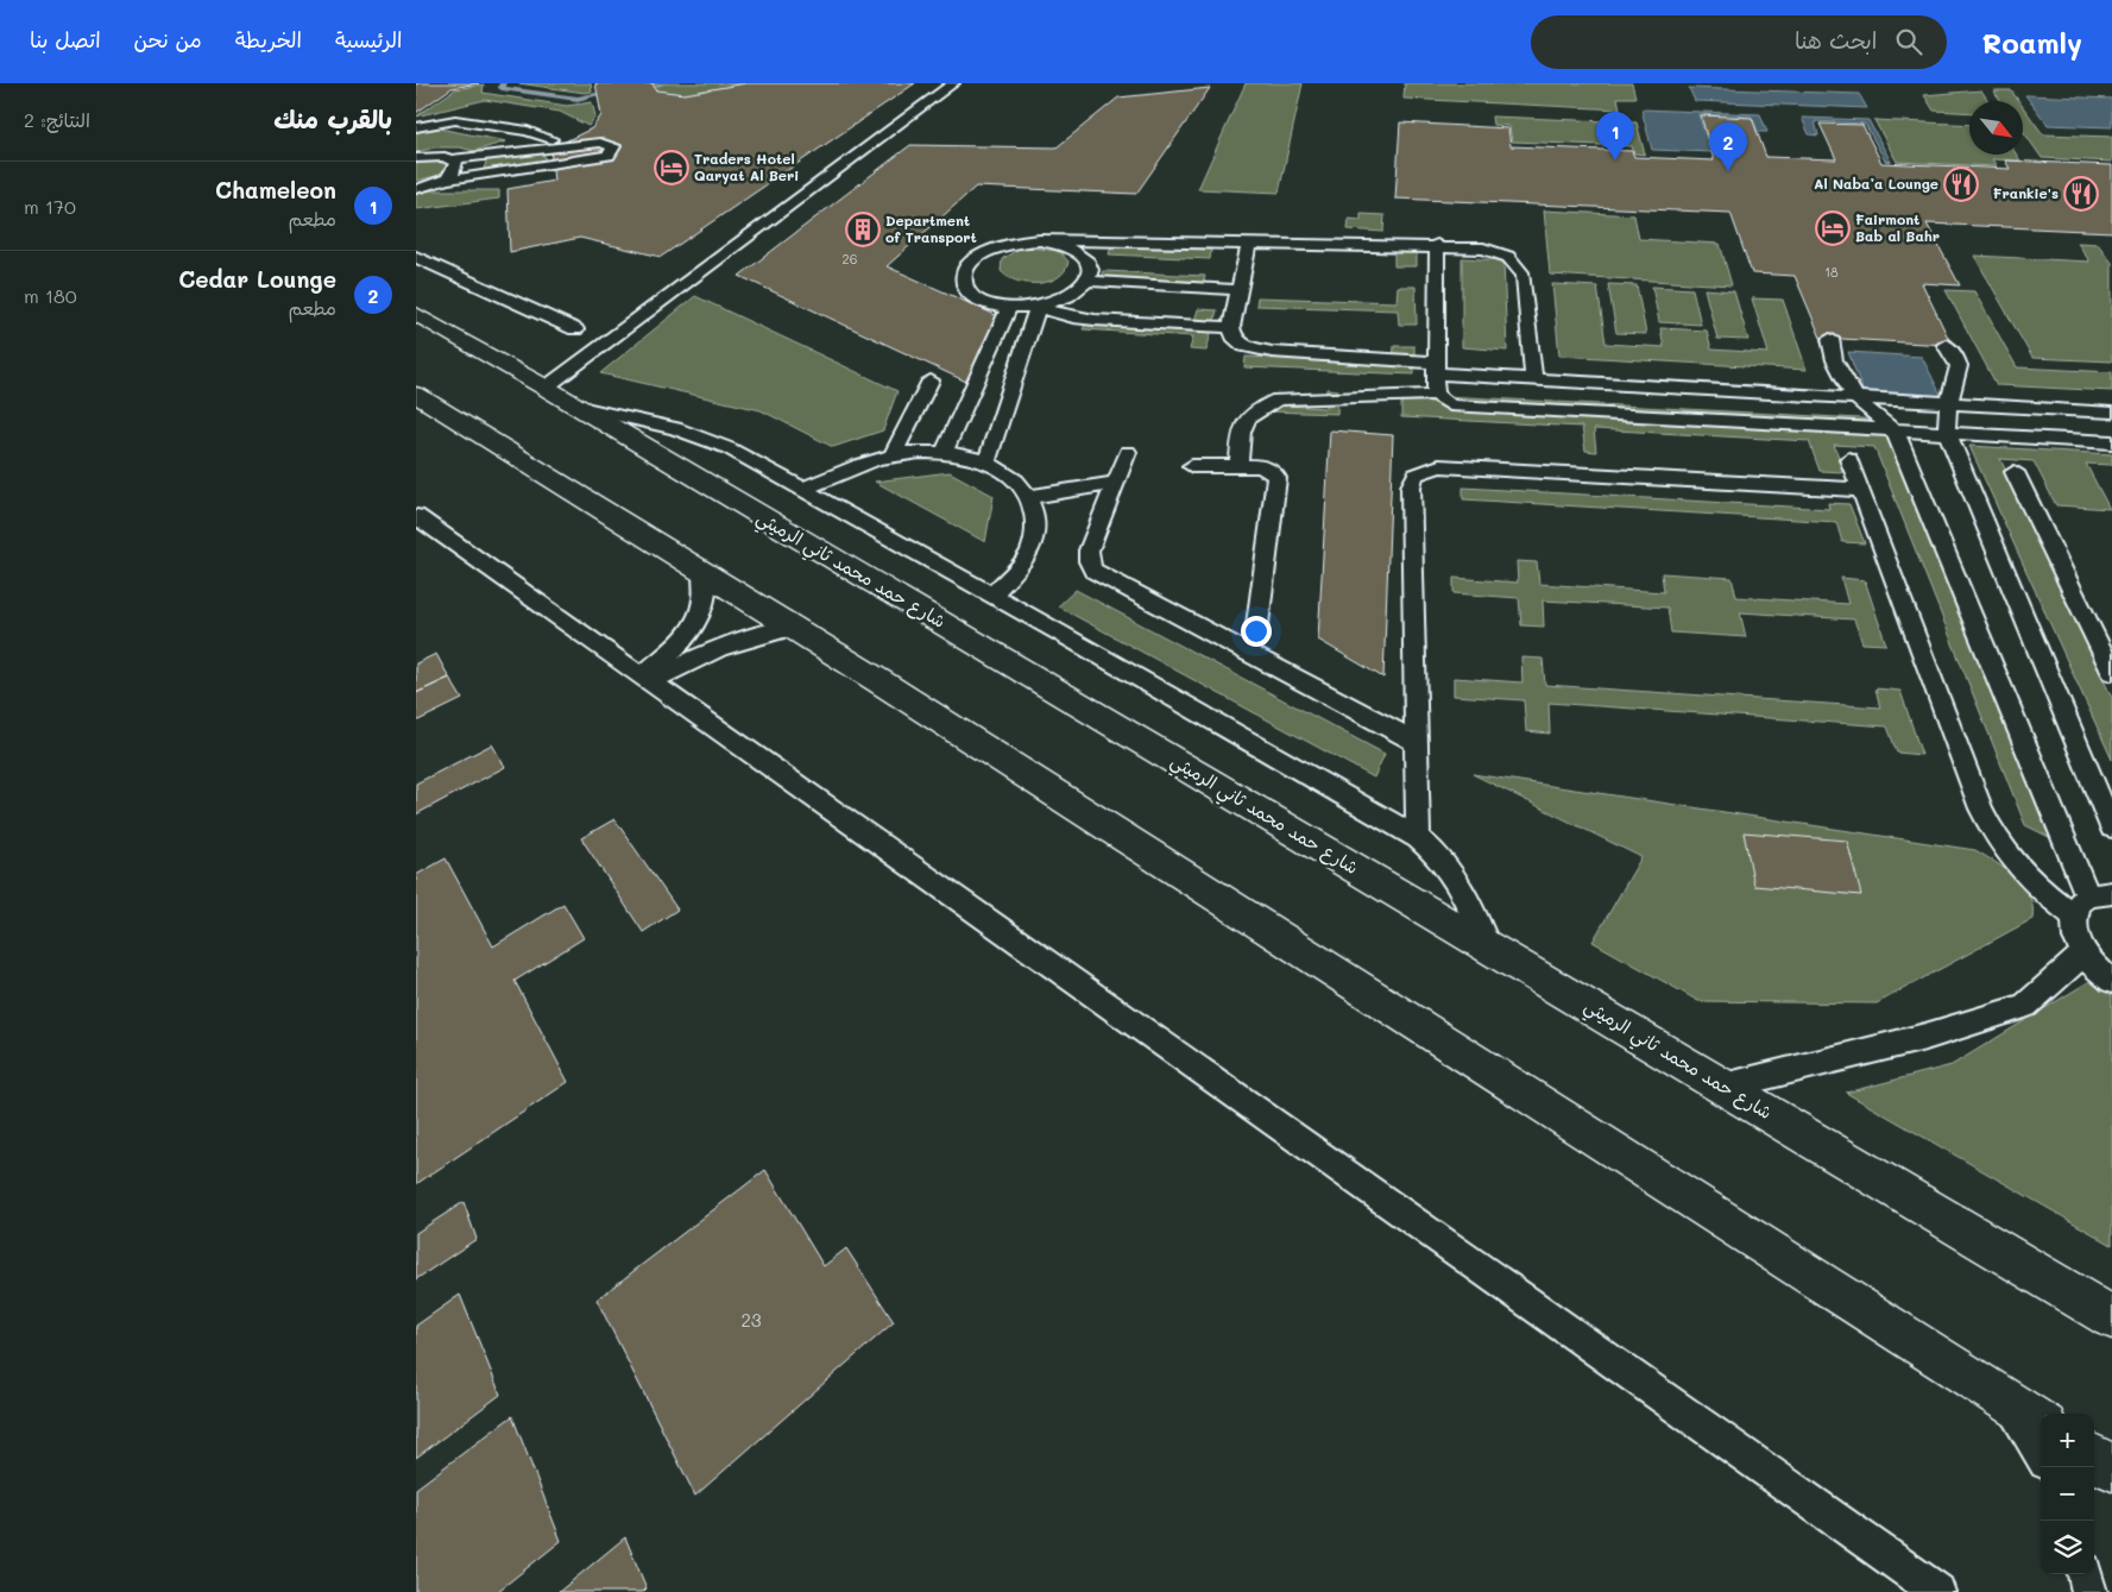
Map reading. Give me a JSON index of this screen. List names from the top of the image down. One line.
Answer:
{"streets":{"main road":["شارع حمد محمد ثاني الرميثي"]},"places":{"hotel":["Traders Hotel Qaryat Al Beri","Fairmont Bab al Bahr"],"restaurant":["Al Naba’a Lounge","Frankie's"],"building":["Department of Transport"]},"house_numbers":["26","18","23"],"north":"bottom right","page":{"header":"Roamly","search":"ابحث هنا","nav":["الرئيسية","الخريطة","من نحن","اتصل بنا"],"heading":["بالقرب منك","النتائج: 2"],"pins":["1","2"],"list":[{"mark":"1","name":"Chameleon","note":"مطعم","value":"170 m"},{"mark":"2","name":"Cedar Lounge","note":"مطعم","value":"180 m"}],"map_buttons":["+","−"]}}
